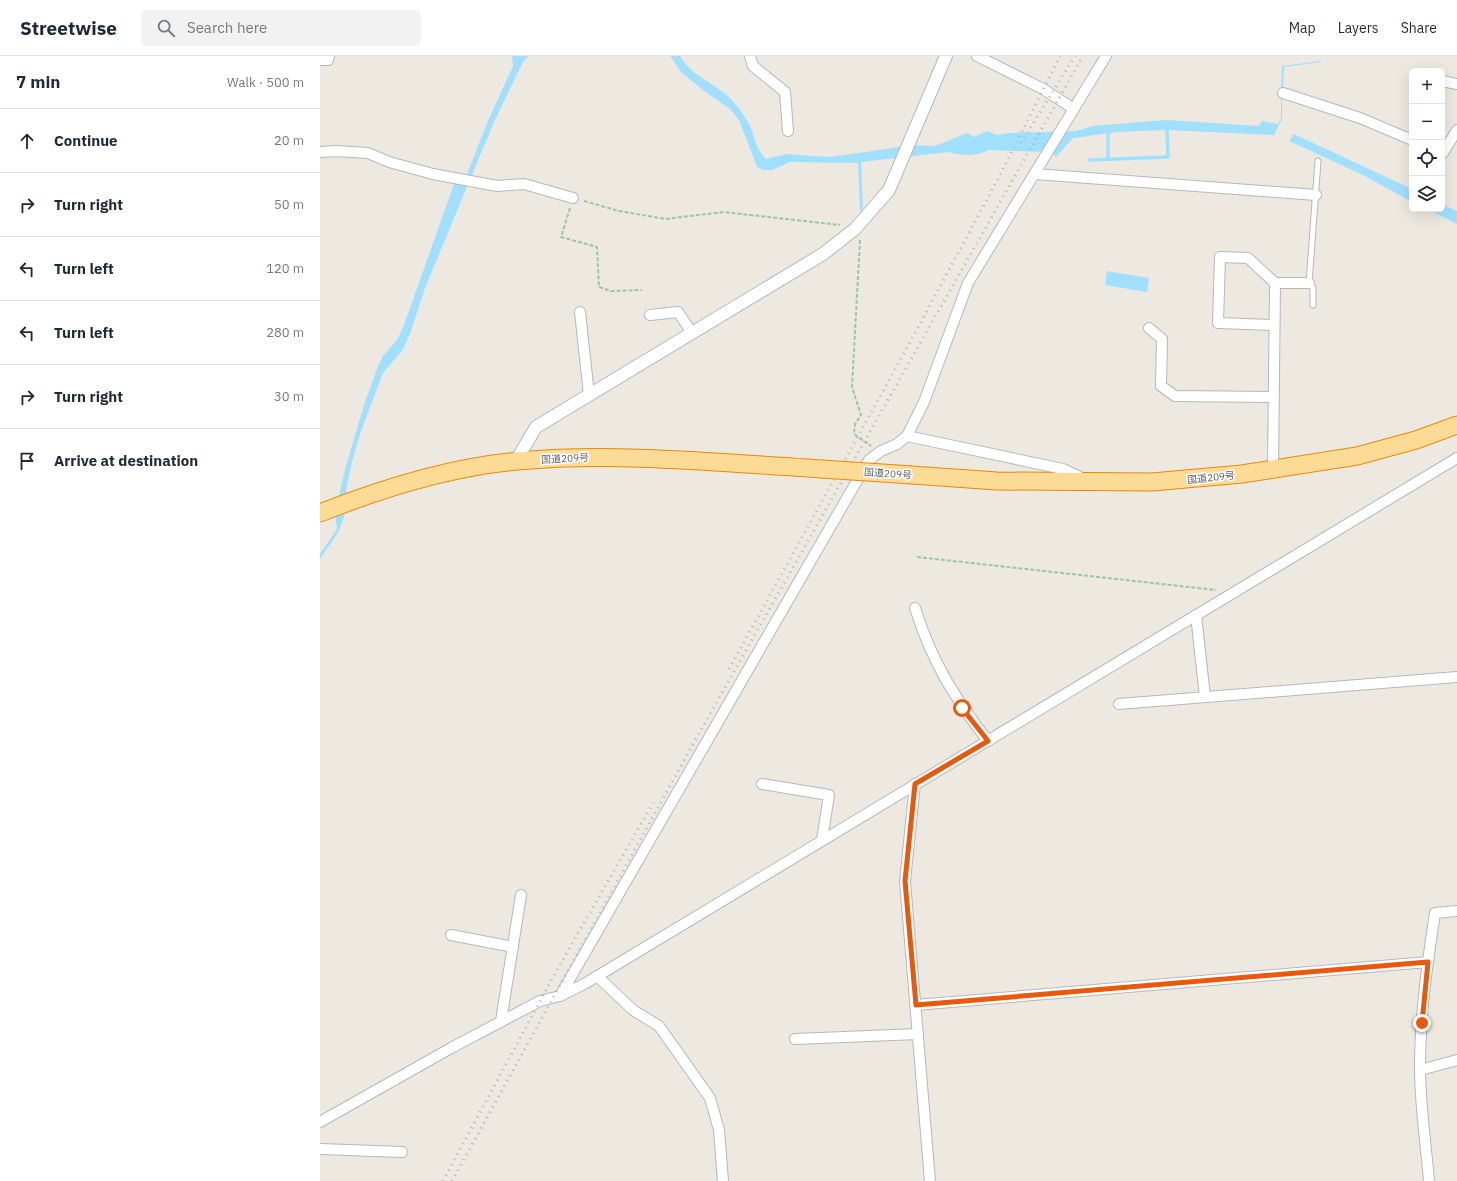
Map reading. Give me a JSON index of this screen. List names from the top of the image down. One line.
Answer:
{"streets":{"highway":["国道209号"]},"page":{"header":"Streetwise","search":"Search here","nav":["Map","Layers","Share"],"heading":["7 min","Walk · 500 m"],"map_buttons":["+","−"],"list":[["Continue","20 m"],["Turn right","50 m"],["Turn left","120 m"],["Turn left","280 m"],["Turn right","30 m"],"Arrive at destination"]}}
